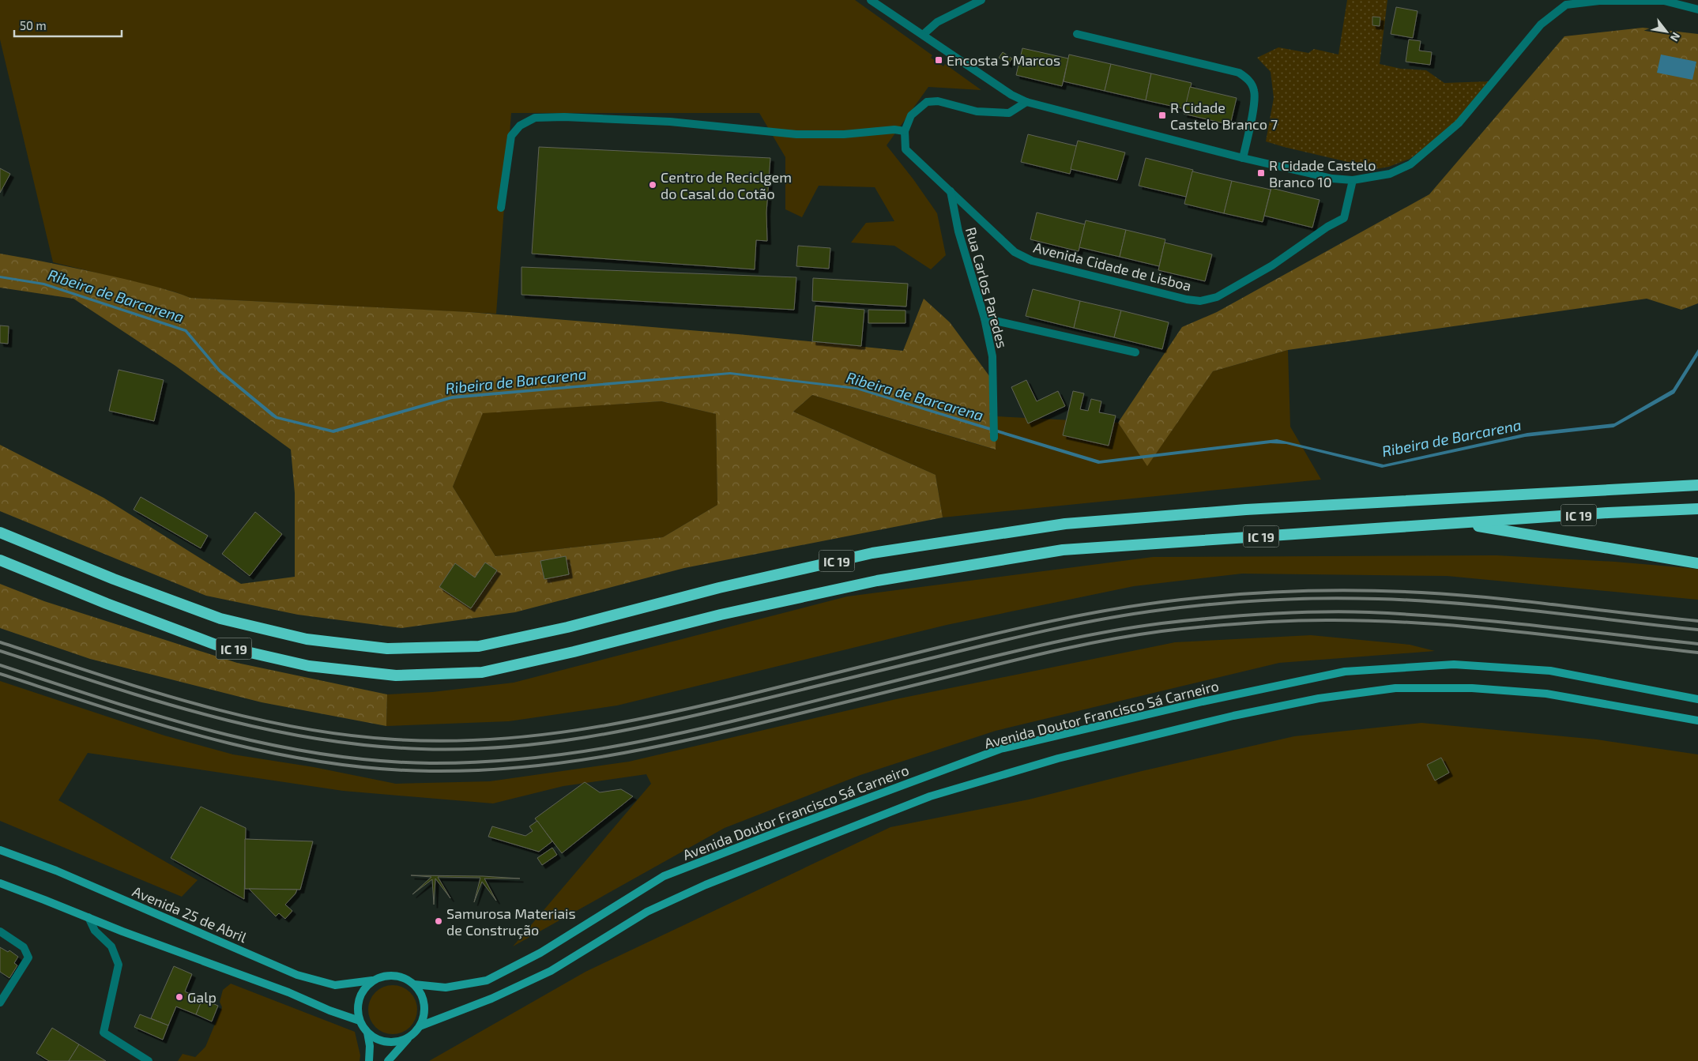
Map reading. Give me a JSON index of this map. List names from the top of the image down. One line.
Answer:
{"streets":{"highway":["IC 19"],"main road":["Avenida Doutor Francisco Sá Carneiro","Avenida 25 de Abril"],"street":["Avenida Cidade de Lisboa","Rua Carlos Paredes"]},"crossings":[["Avenida Cidade de Lisboa","Rua Carlos Paredes"],["Avenida Doutor Francisco Sá Carneiro","Avenida 25 de Abril"]],"water":["Ribeira de Barcarena"],"places":{"transit":["Encosta S Marcos","R Cidade Castelo Branco 7","R Cidade Castelo Branco 10"],"other":["Centro de Reciclgem do Casal do Cotão","Samurosa Materiais de Construção","Galp"]},"scale_bar":"50 m","north":"bottom right"}
